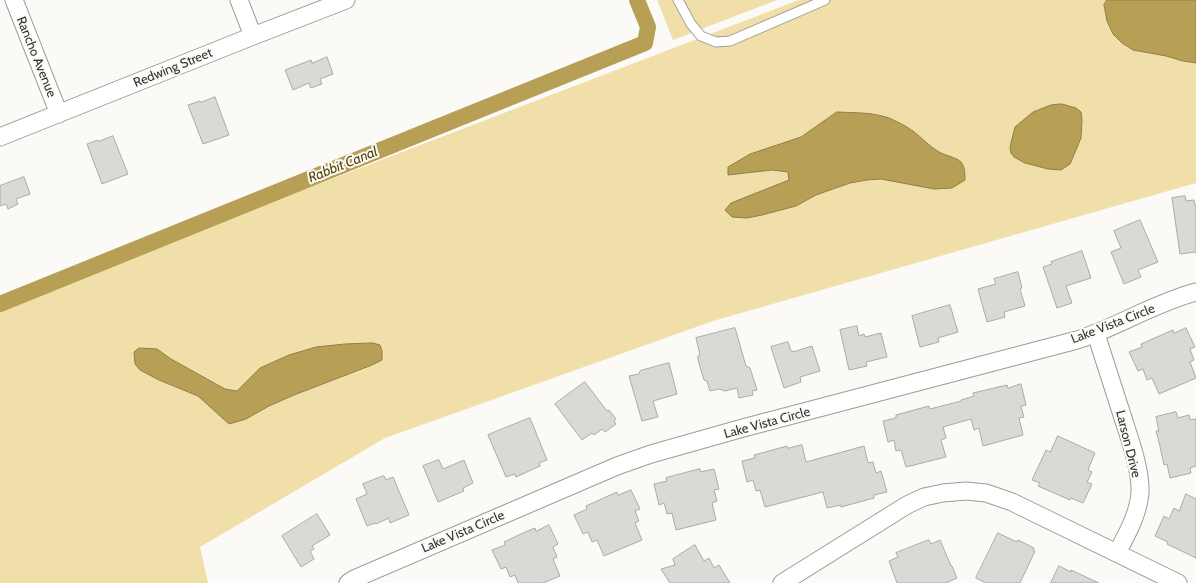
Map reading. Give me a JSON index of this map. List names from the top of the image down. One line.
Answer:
{"streets":{"street":["Rancho Avenue","Redwing Street","Lake Vista Circle","Larson Drive"]},"crossings":[["Rancho Avenue","Redwing Street"],["Lake Vista Circle","Larson Drive"]],"water":["Rabbit Canal"]}
